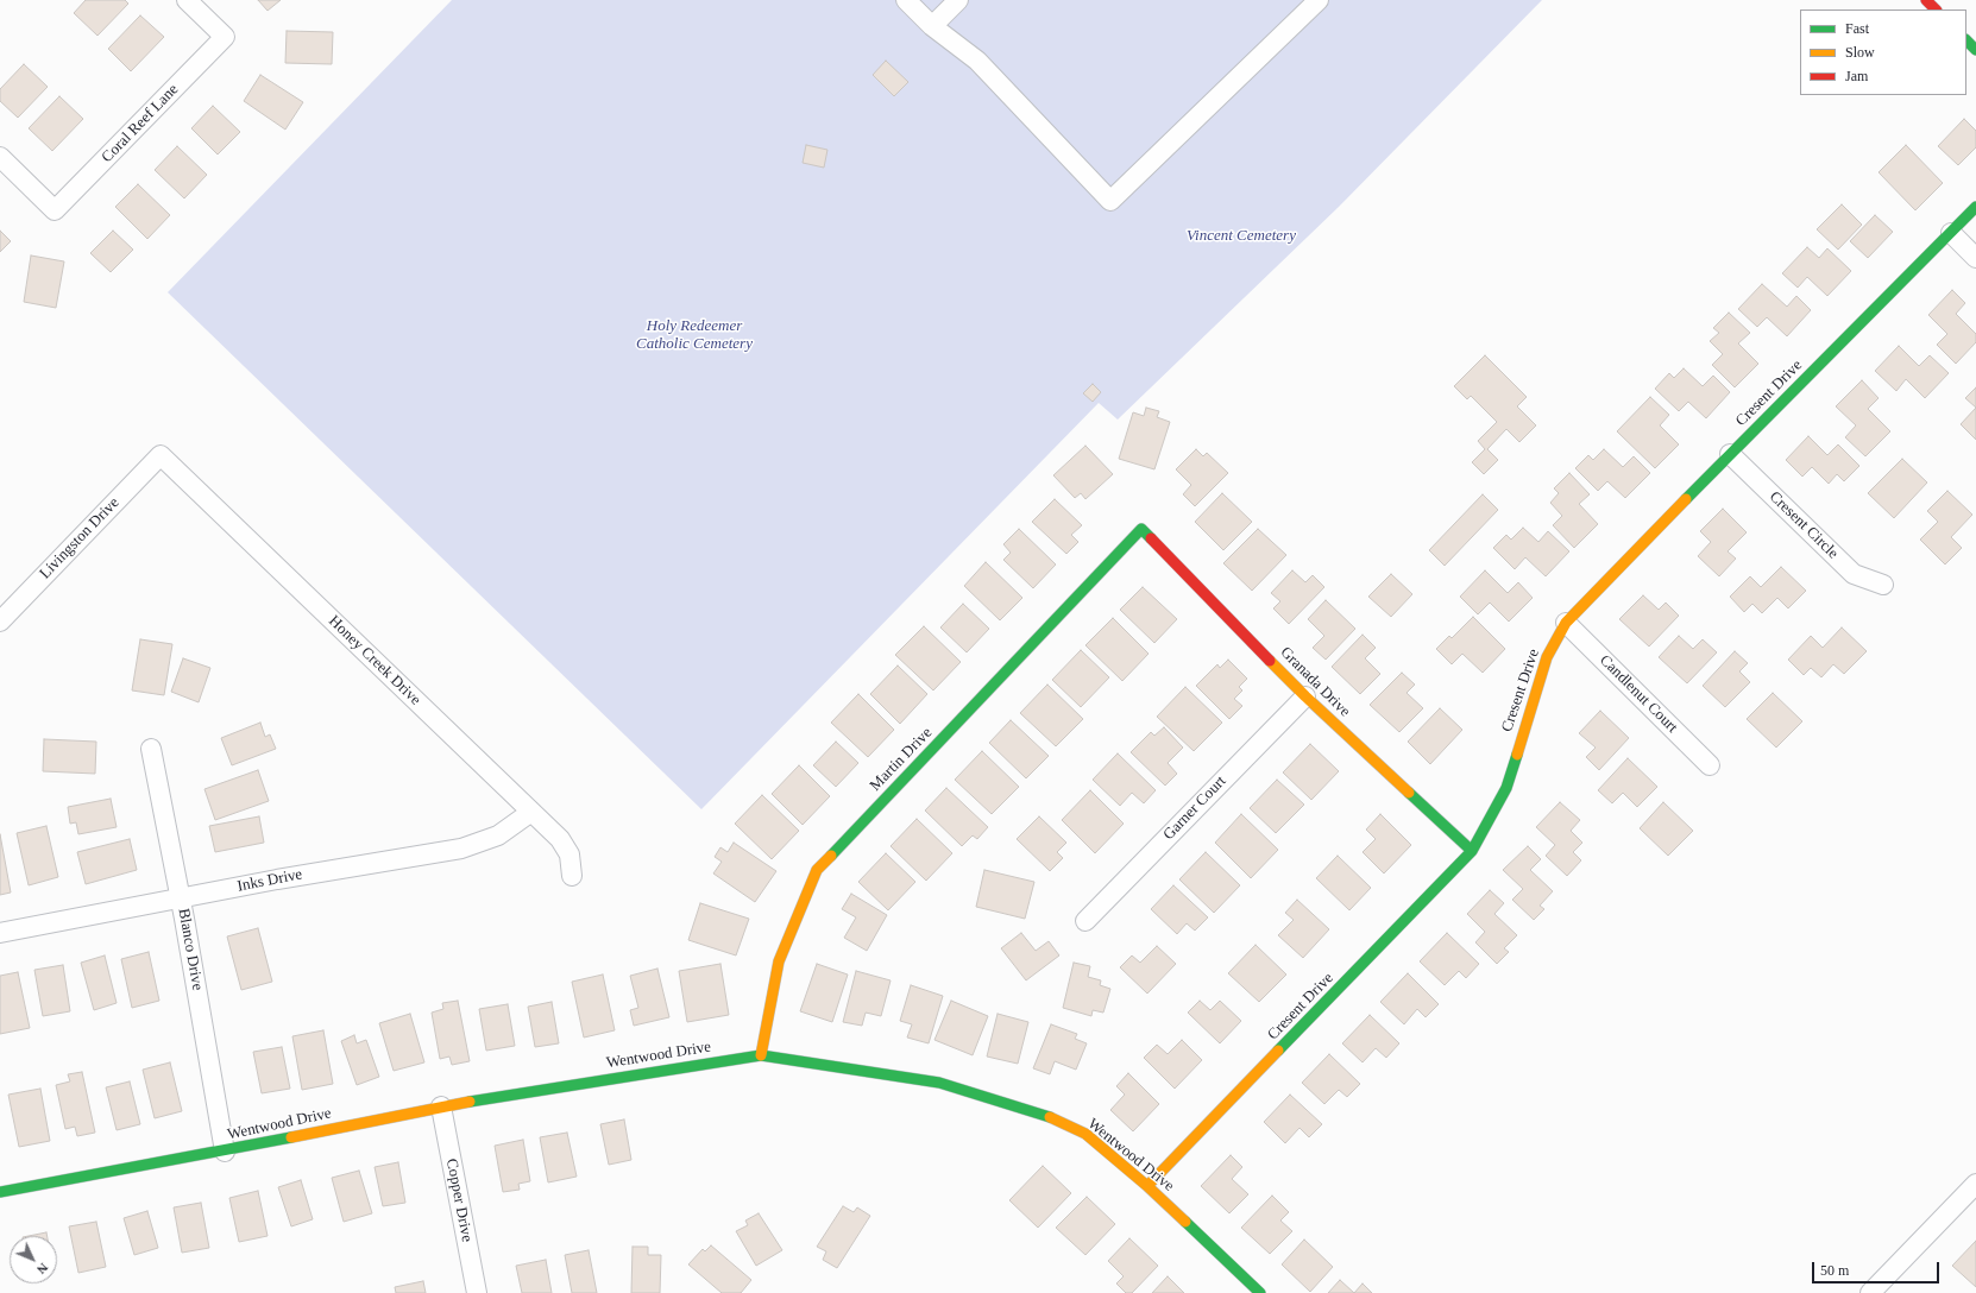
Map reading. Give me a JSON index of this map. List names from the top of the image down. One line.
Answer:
{"streets":{"street":["Coral Reef Lane","Cresent Drive","Cresent Circle","Livingston Drive","Honey Creek Drive","Granada Drive","Candlenut Court","Martin Drive","Garner Court","Inks Drive","Blanco Drive","Wentwood Drive","Copper Drive"]},"crossings":[["Cresent Drive","Cresent Circle"],["Cresent Drive","Granada Drive"],["Cresent Drive","Candlenut Court"],["Cresent Drive","Wentwood Drive"],["Livingston Drive","Honey Creek Drive"],["Honey Creek Drive","Inks Drive"],["Granada Drive","Martin Drive"],["Granada Drive","Garner Court"],["Martin Drive","Wentwood Drive"],["Inks Drive","Blanco Drive"],["Blanco Drive","Wentwood Drive"],["Wentwood Drive","Copper Drive"]],"parks":["Vincent Cemetery","Holy Redeemer Catholic Cemetery"],"legend":["Fast","Slow","Jam"],"scale_bar":"50 m","north":"bottom right"}
